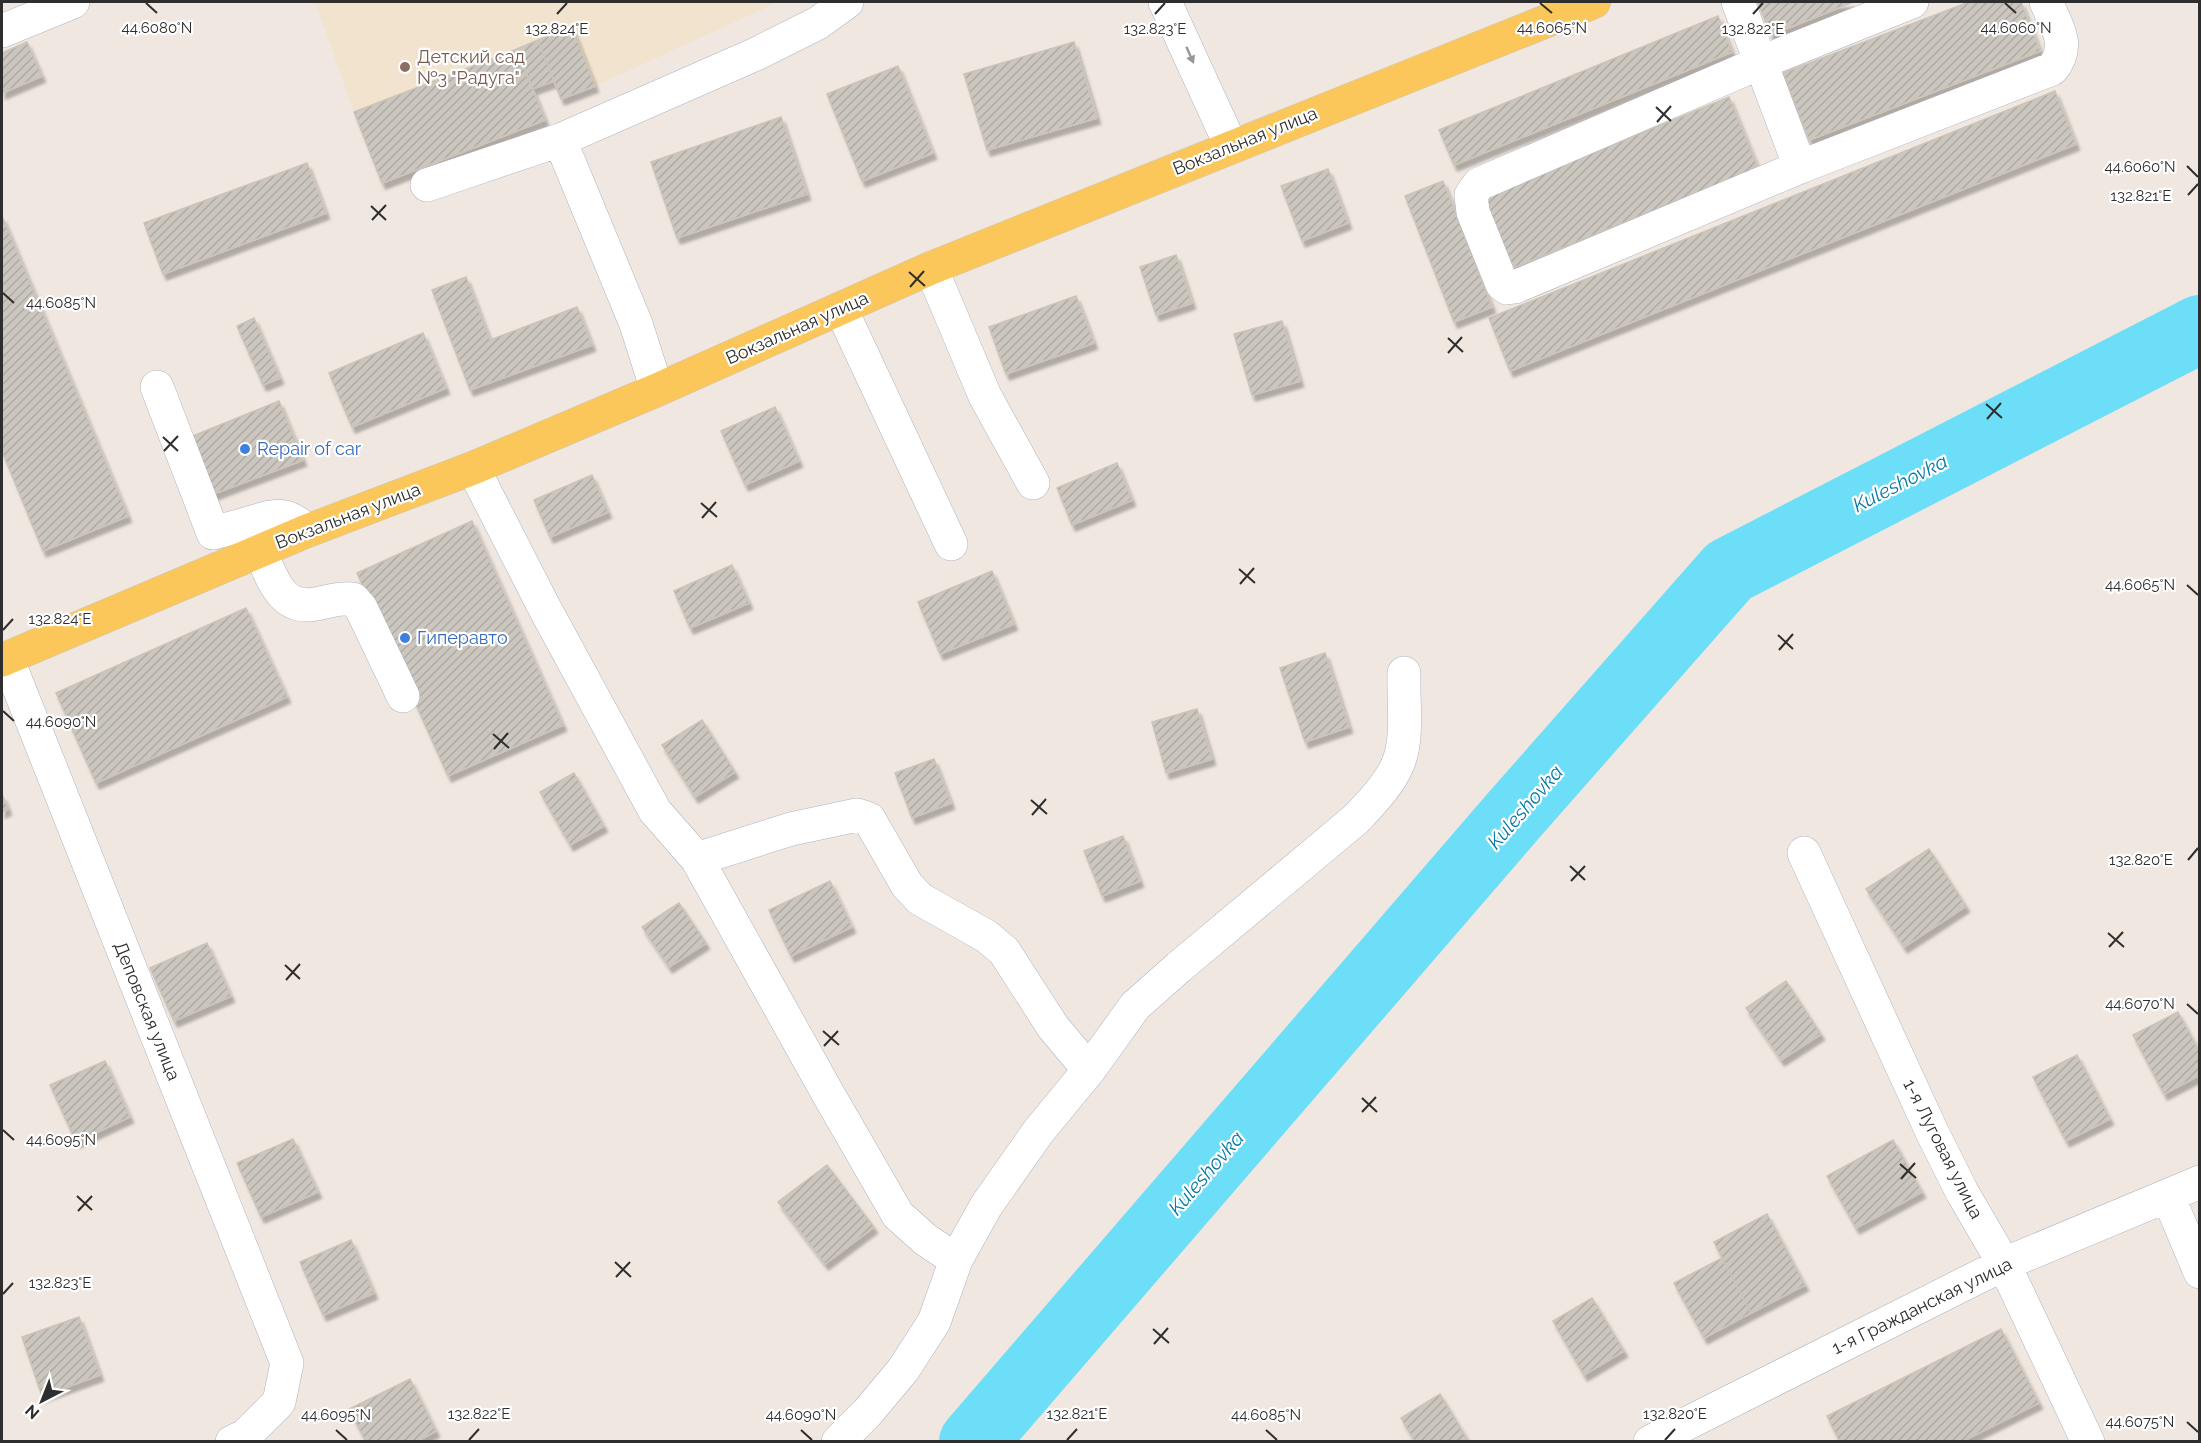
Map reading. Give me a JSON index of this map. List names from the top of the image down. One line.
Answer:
{"streets":{"main road":["Вокзальная улица"],"street":["Деповская улица","1-я Луговая улица","1-я Гражданская улица"]},"crossings":[["Вокзальная улица","Деповская улица"],["1-я Луговая улица","1-я Гражданская улица"]],"water":["Kuleshovka"],"places":["Детский сад №3 \"Радуга\"","Repair of car","Гиперавто"],"north":"bottom left","coordinates":["44.6080°N","44.6065°N","44.6060°N","132.824°E","132.822°E","132.823°E","132.821°E","44.6085°N","44.6090°N","132.820°E","44.6070°N","44.6095°N","44.6075°N"]}
